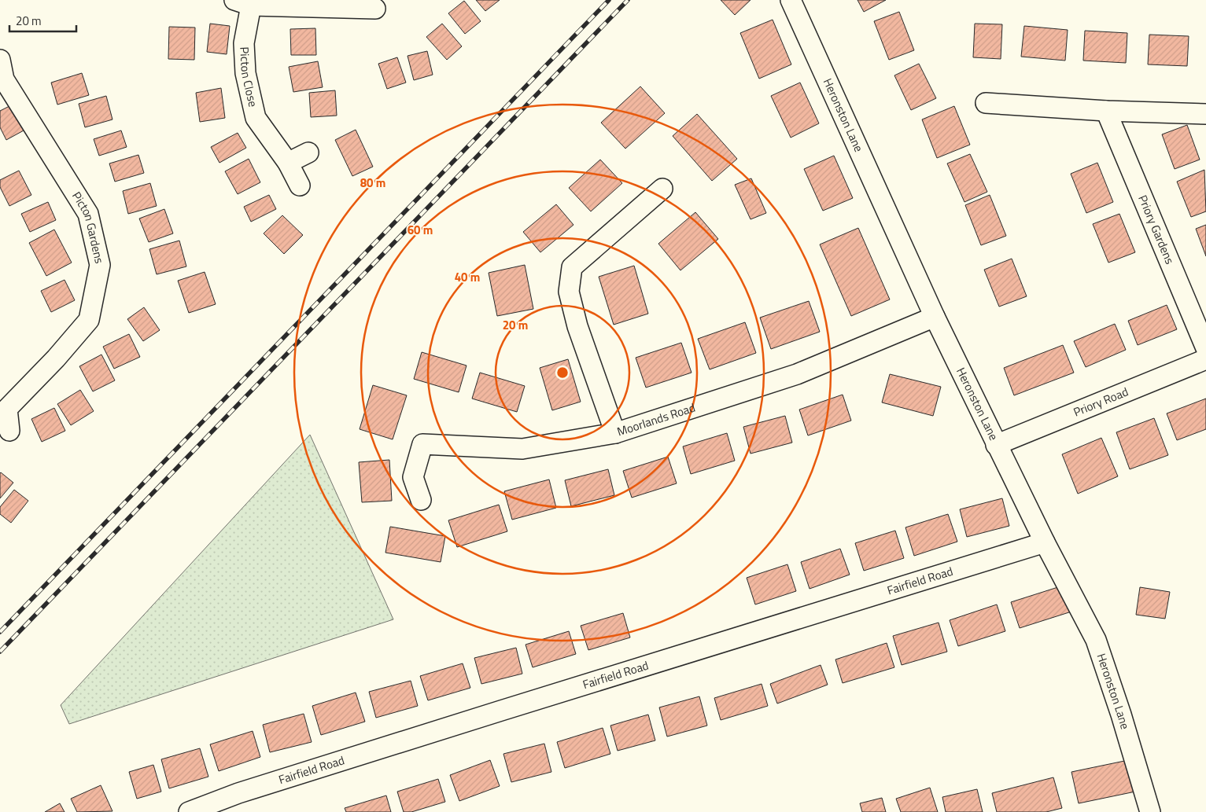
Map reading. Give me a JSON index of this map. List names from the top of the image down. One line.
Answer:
{"streets":{"street":["Picton Close","Heronston Lane","Picton Gardens","Priory Gardens","Priory Road","Moorlands Road","Fairfield Road"]},"crossings":[["Heronston Lane","Priory Road"],["Heronston Lane","Moorlands Road"],["Heronston Lane","Fairfield Road"]],"scale_bar":"20 m","rings":["80 m","60 m","40 m","20 m"]}
